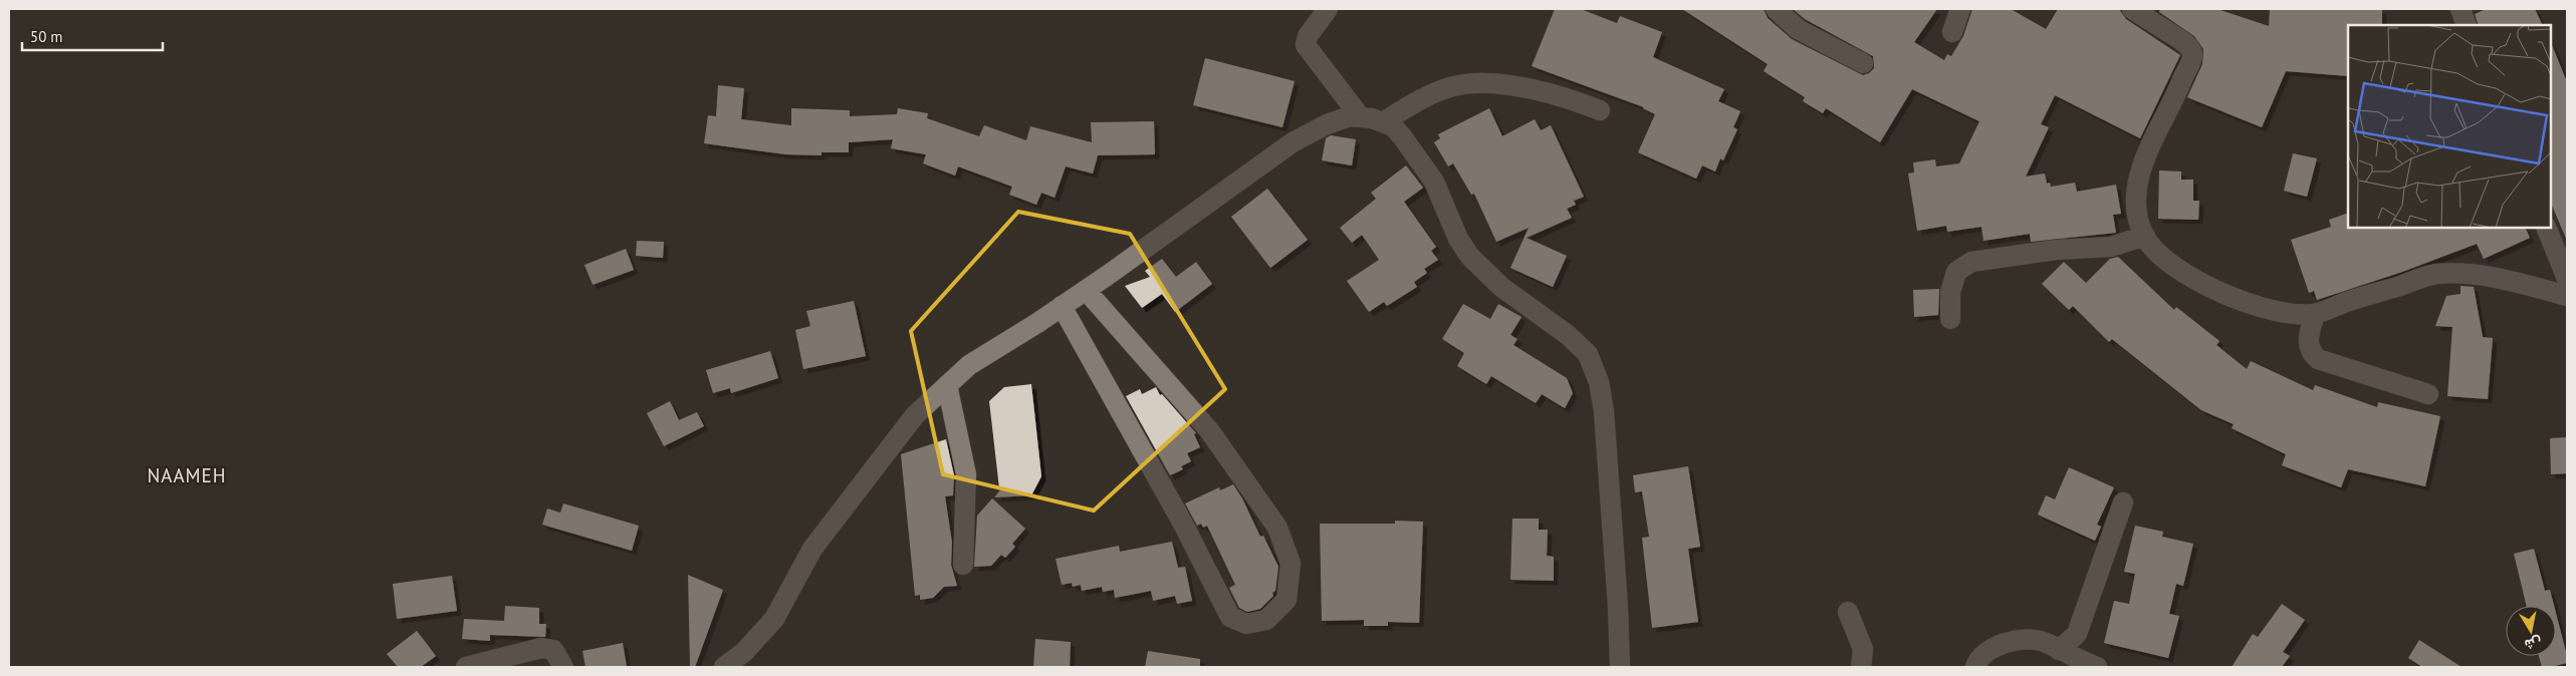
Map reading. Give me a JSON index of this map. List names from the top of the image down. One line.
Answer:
{"districts":["NAAMEH"],"scale_bar":"50 m","north":"bottom"}
